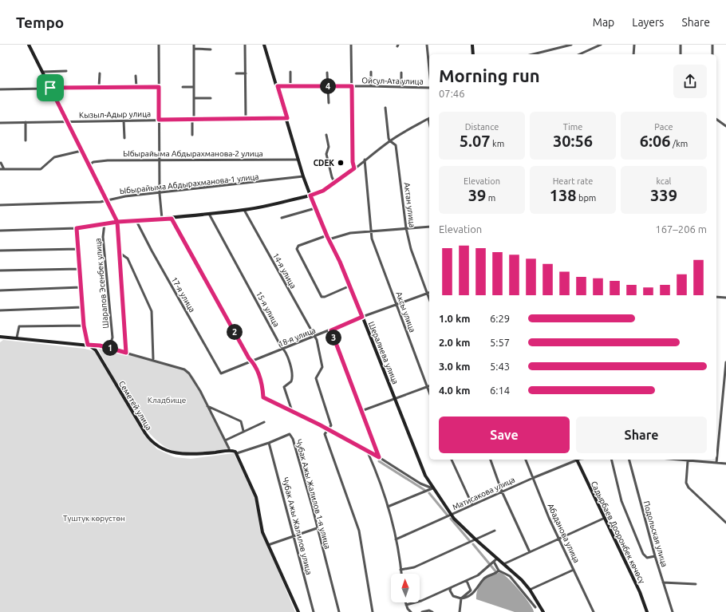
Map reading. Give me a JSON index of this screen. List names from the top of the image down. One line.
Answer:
{"streets":{"street":["Ойсул-Ата улица","Кызыл-Адыр улица","Ыбырайыма Абдырахманова-2 улица","Ыбырайыма Абдырахманова-1 улица","Актан улица","14-я улица","Шарапов Эсенбек улица","17-я улица","15-я улица","Аксы улица","18-я улица","Шералиева улица","Семетей улица","Матисакова улица","Чубак Ажы Жалилов 1-я улица","Чубак Ажы Жалилов улица","Садырбаев Дооронбек көчөсү","Абаданова улица","Подольская улица"]},"crossings":[["Ойсул-Ата улица","Шералиева улица"],["Кызыл-Адыр улица","Шералиева улица"],["Ыбырайыма Абдырахманова-2 улица","Шералиева улица"],["Ыбырайыма Абдырахманова-1 улица","Шералиева улица"],["Актан улица","18-я улица"],["14-я улица","18-я улица"],["17-я улица","18-я улица"],["15-я улица","18-я улица"],["Аксы улица","18-я улица"],["18-я улица","Шералиева улица"],["Шералиева улица","Матисакова улица"],["Семетей улица","Чубак Ажы Жалилов 1-я улица"],["Матисакова улица","Абаданова улица"],["Чубак Ажы Жалилов 1-я улица","Чубак Ажы Жалилов улица"]],"parks":["Кладбище","Түштүк көрүстөн"],"places":["CDEK"],"north":"top","page":{"header":"Tempo","nav":["Map","Layers","Share"],"heading":["Morning run","07:46"],"pins":["4","2","3","1"],"stats":[["Distance","5.07 km"],["Time","30:56"],["Pace","6:06 /km"],["Elevation","39 m"],["Heart rate","138 bpm"],["kcal","339"]],"chart":["Elevation","167–206 m"],"list":[{"name":"1.0 km","note":"6:29"},{"name":"2.0 km","note":"5:57"},{"name":"3.0 km","note":"5:43"},{"name":"4.0 km","note":"6:14"}],"buttons":["Save","Share"]}}
